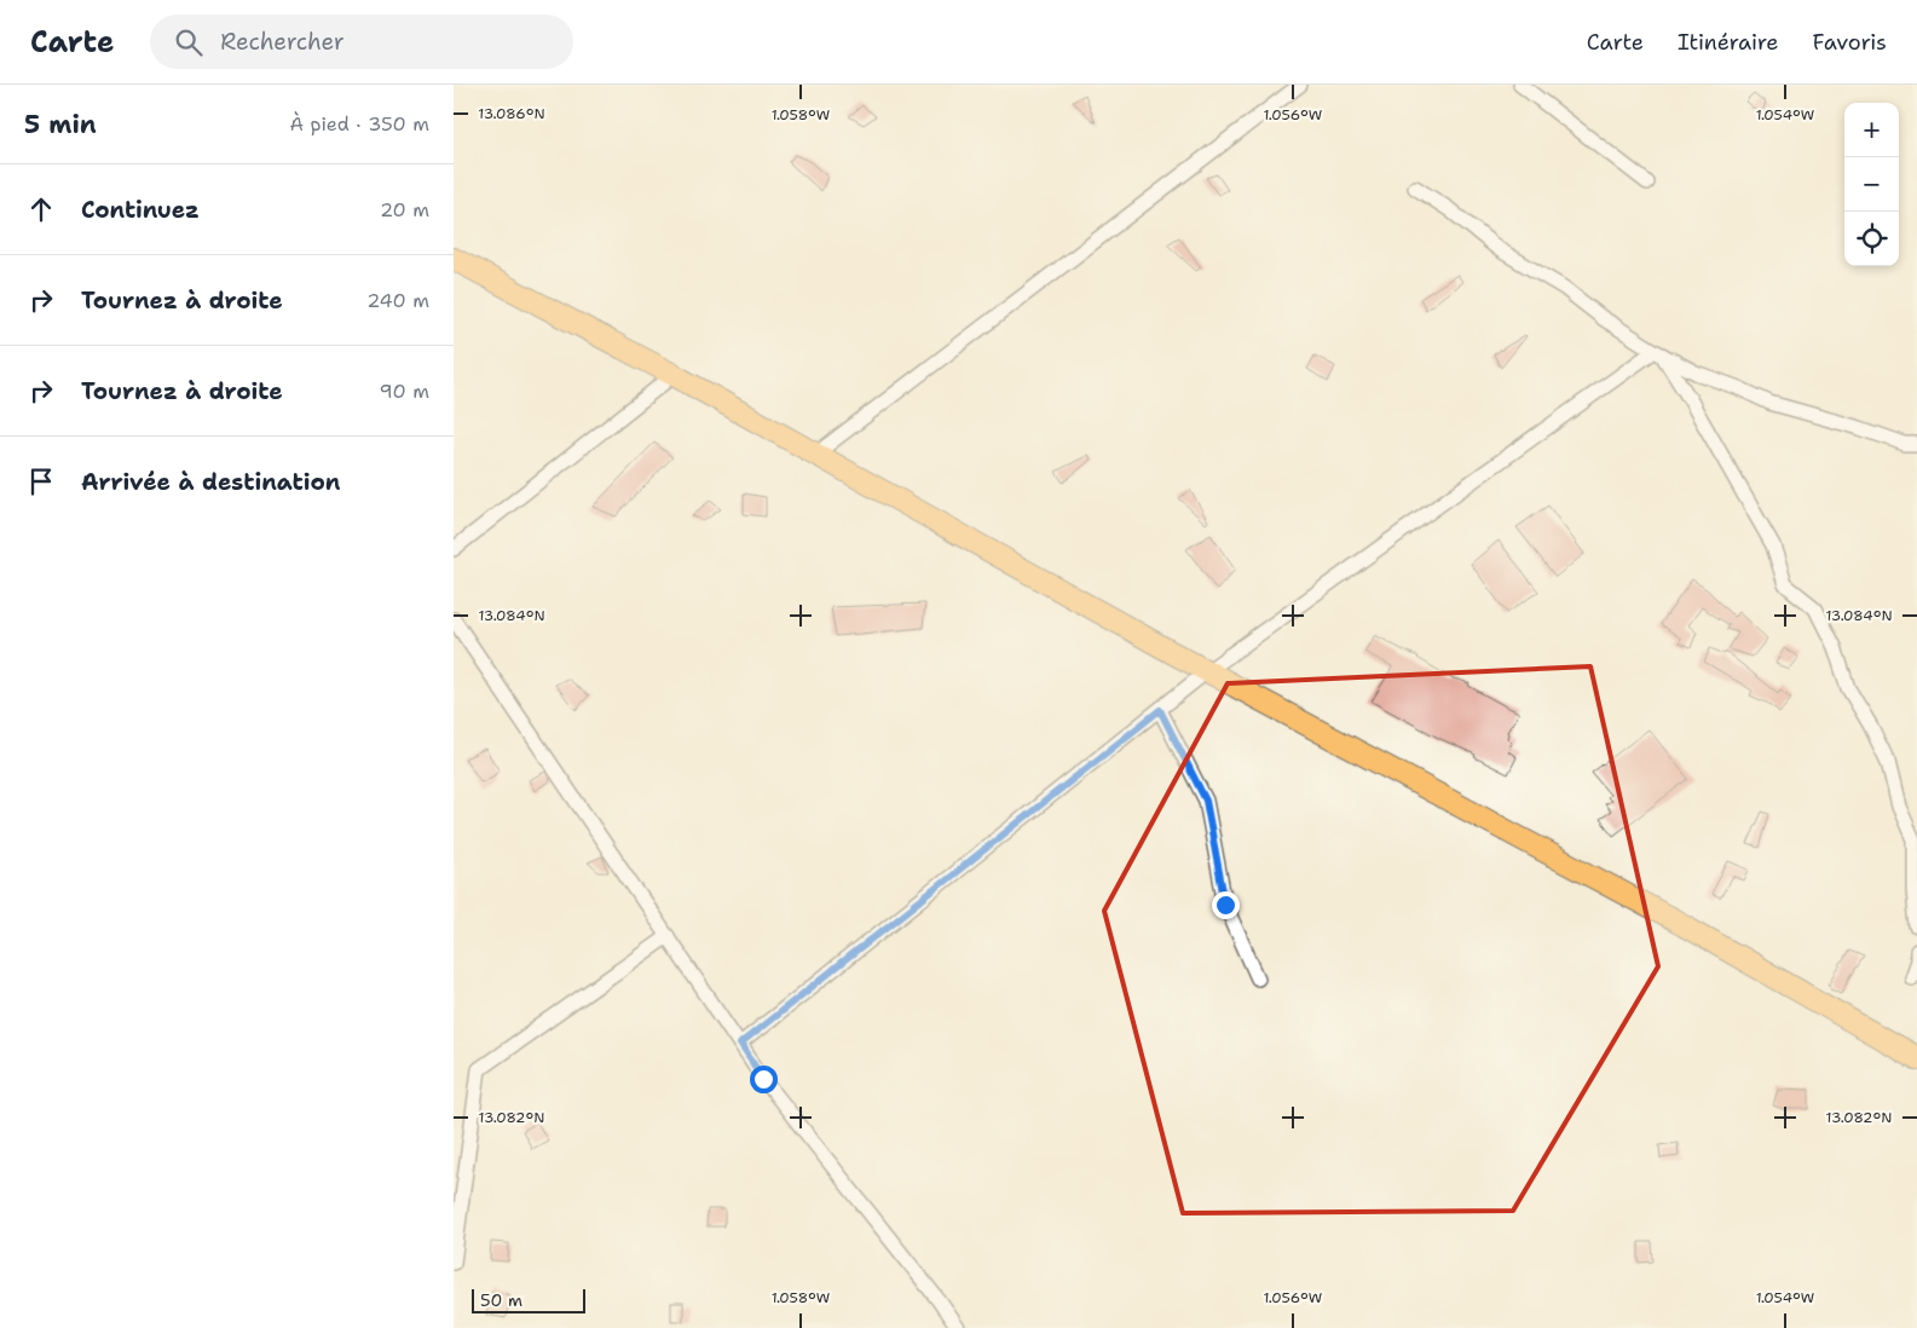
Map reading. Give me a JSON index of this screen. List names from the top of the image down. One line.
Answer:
{"scale_bar":"50 m","page":{"header":"Carte","search":"Rechercher","nav":["Carte","Itinéraire","Favoris"],"heading":["5 min","À pied · 350 m"],"map_buttons":["+","−"],"list":[["Continuez","20 m"],["Tournez à droite","240 m"],["Tournez à droite","90 m"],"Arrivée à destination"],"scale":"50 m"},"coordinates":["13.086°N","1.058°W","1.056°W","1.054°W","13.084°N","13.082°N"]}
